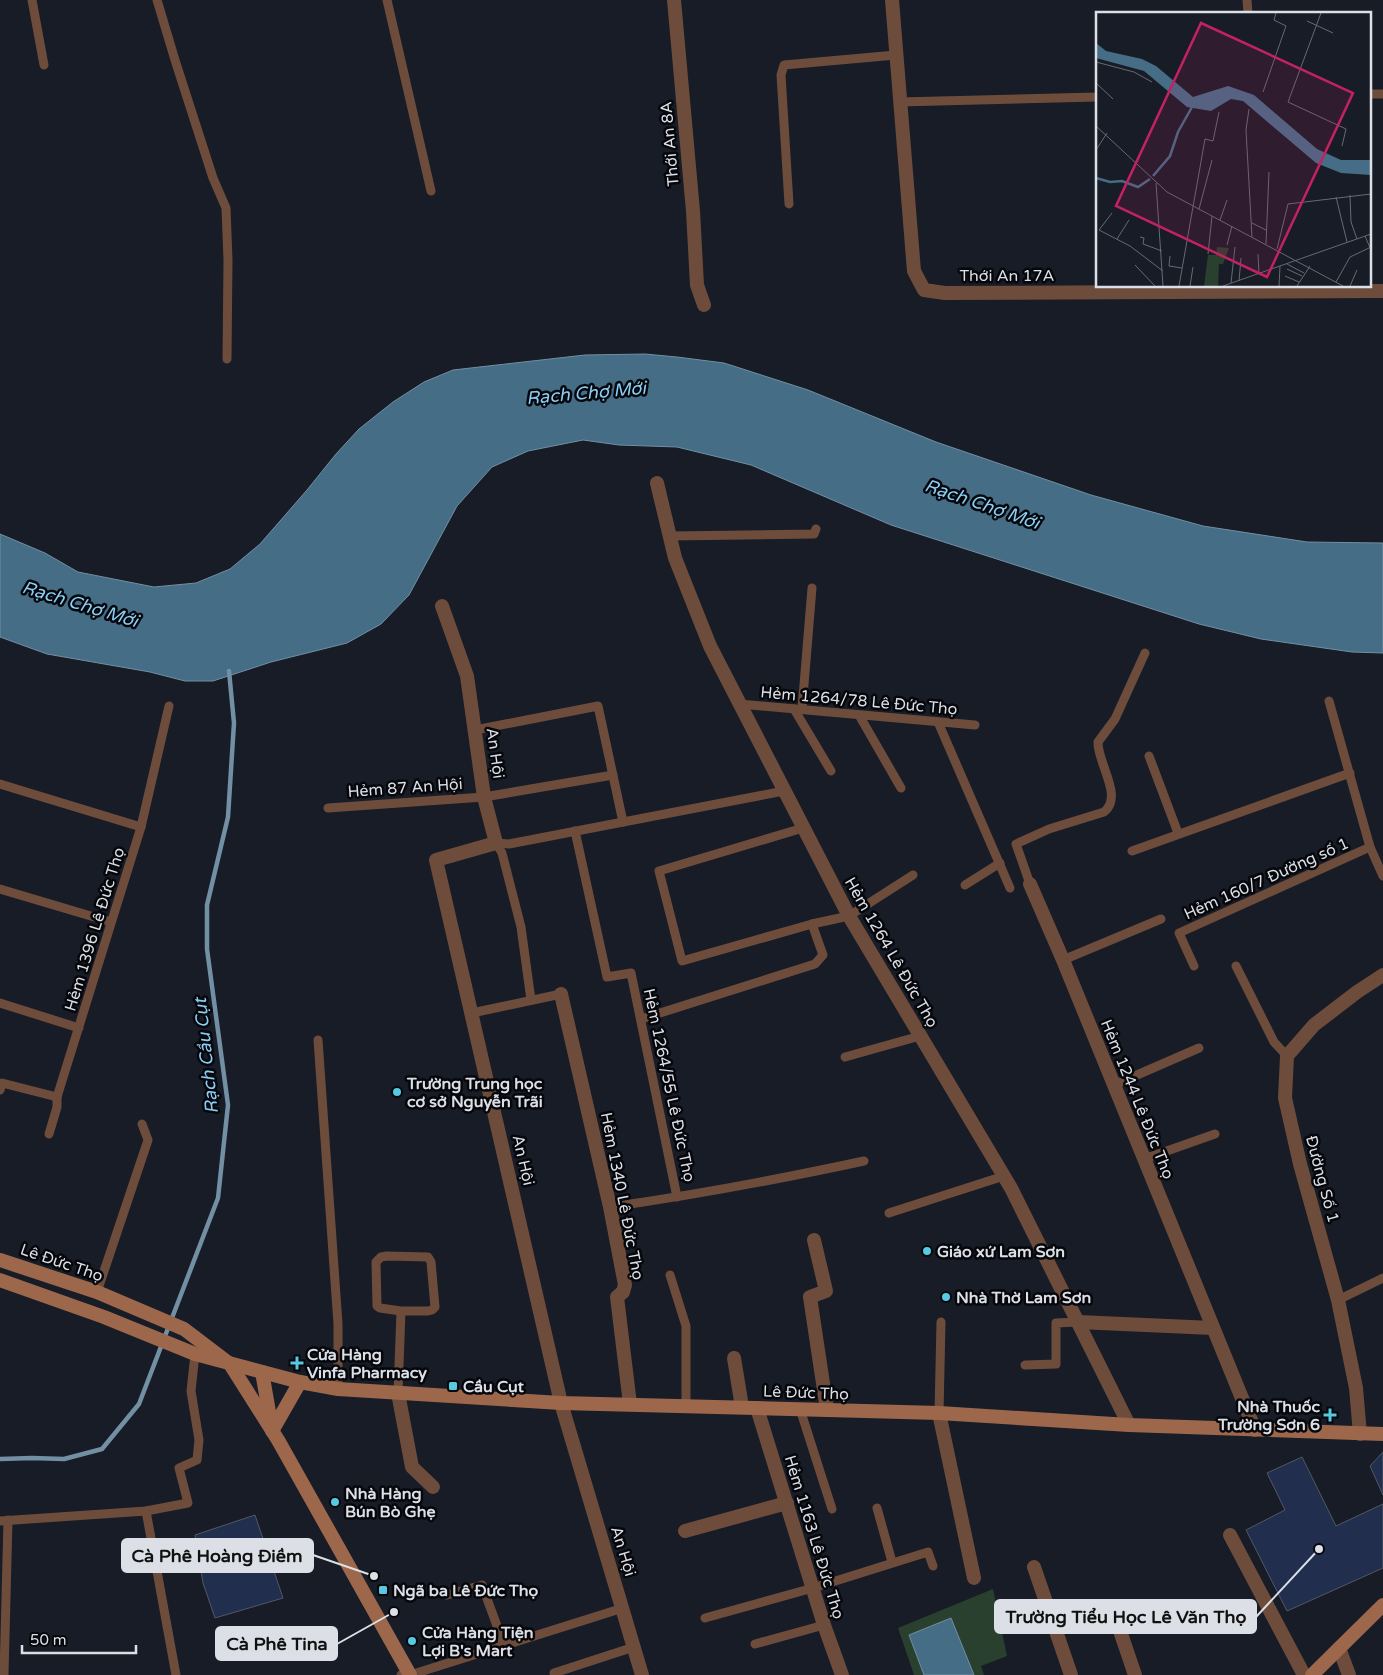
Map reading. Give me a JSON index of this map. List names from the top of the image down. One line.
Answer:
{"streets":{"main road":["Lê Đức Thọ"],"street":["Thới An 8A","Thới An 17A","An Hội","Hẻm 1264 Lê Đức Thọ","Hẻm 1244 Lê Đức Thọ","Đường Số 1","Hẻm 1340 Lê Đức Thọ","Hẻm 1163 Lê Đức Thọ"],"lane":["Hẻm 1264/78 Lê Đức Thọ","Hẻm 87 An Hội","Hẻm 160/7 Đường số 1","Hẻm 1396 Lê Đức Thọ","Hẻm 1264/55 Lê Đức Thọ"]},"crossings":[["Hẻm 1264/78 Lê Đức Thọ","Hẻm 1264 Lê Đức Thọ"],["An Hội","Hẻm 87 An Hội"],["An Hội","Lê Đức Thọ"],["Hẻm 1264 Lê Đức Thọ","Lê Đức Thọ"],["Hẻm 1244 Lê Đức Thọ","Lê Đức Thọ"],["Đường Số 1","Lê Đức Thọ"],["Hẻm 1340 Lê Đức Thọ","Lê Đức Thọ"],["Lê Đức Thọ","Hẻm 1163 Lê Đức Thọ"]],"water":["Rạch Chợ Mới","Rạch Cầu Cụt"],"places":{"other":["Trường Trung học cơ sở Nguyễn Trãi","Giáo xứ Lam Sơn","Nhà Thờ Lam Sơn","Nhà Hàng Bún Bò Ghẹ","Trường Tiểu Học Lê Văn Thọ","Cà Phê Hoàng Điềm","Cà Phê Tina","Cửa Hàng Tiện Lợi B's Mart"],"health":["Cửa Hàng Vinfa Pharmacy","Nhà Thuốc Trường Sơn 6"],"transit":["Cầu Cụt","Ngã ba Lê Đức Thọ"]},"scale_bar":"50 m"}
